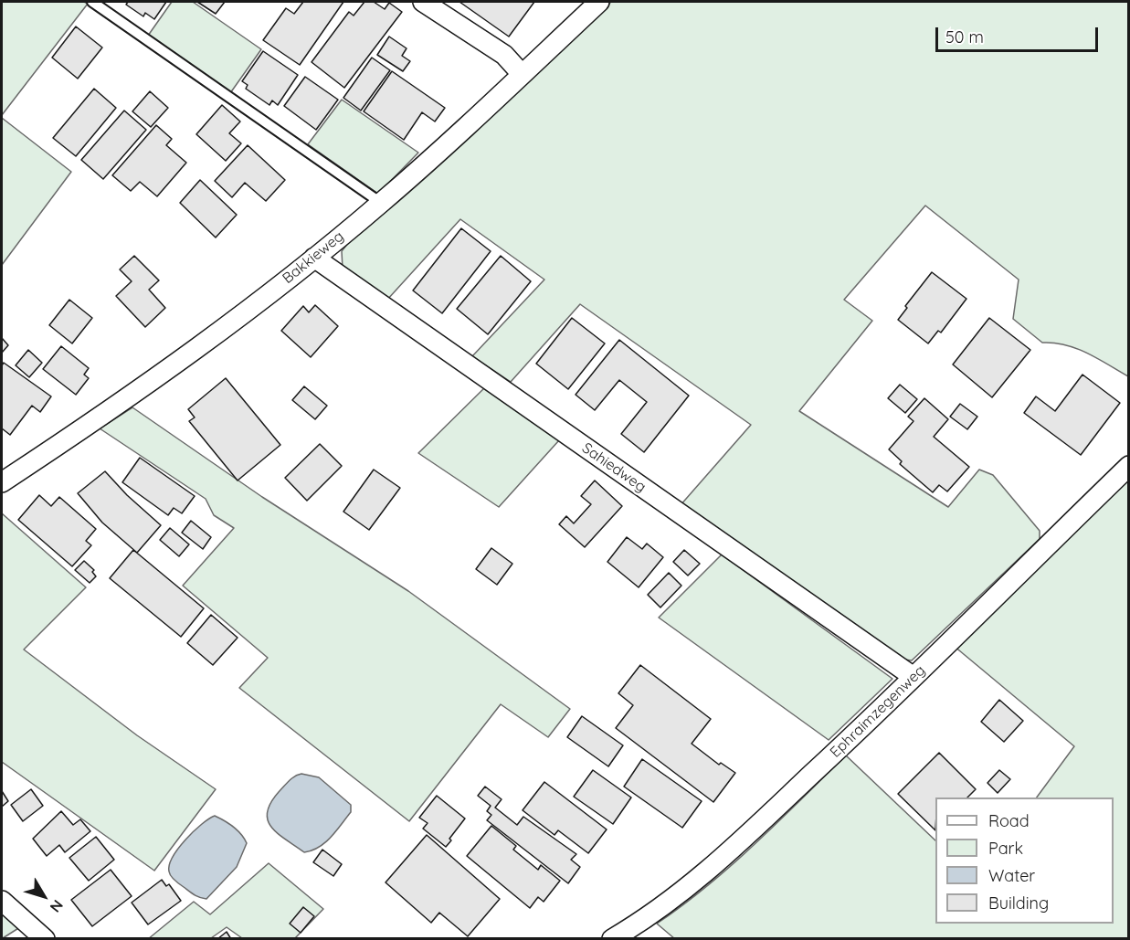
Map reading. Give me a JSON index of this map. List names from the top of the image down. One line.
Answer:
{"streets":{"street":["Bakkieweg","Sahiedweg","Ephraimzegenweg"]},"crossings":[["Bakkieweg","Sahiedweg"],["Sahiedweg","Ephraimzegenweg"]],"legend":["Road","Park","Water","Building"],"scale_bar":"50 m","north":"bottom right"}
